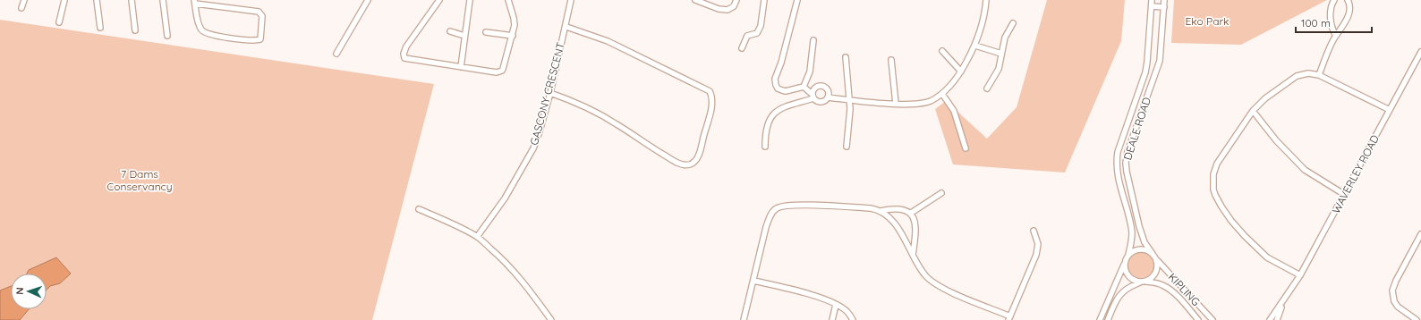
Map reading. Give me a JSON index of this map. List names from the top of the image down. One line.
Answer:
{"streets":{"street":["GASCONY CRESCENT","DEALE ROAD","WAVERLEY ROAD","KIPLING"]},"crossings":[["DEALE ROAD","KIPLING"]],"parks":["Eko Park","7 Dams Conservancy"],"scale_bar":"100 m","north":"left"}
